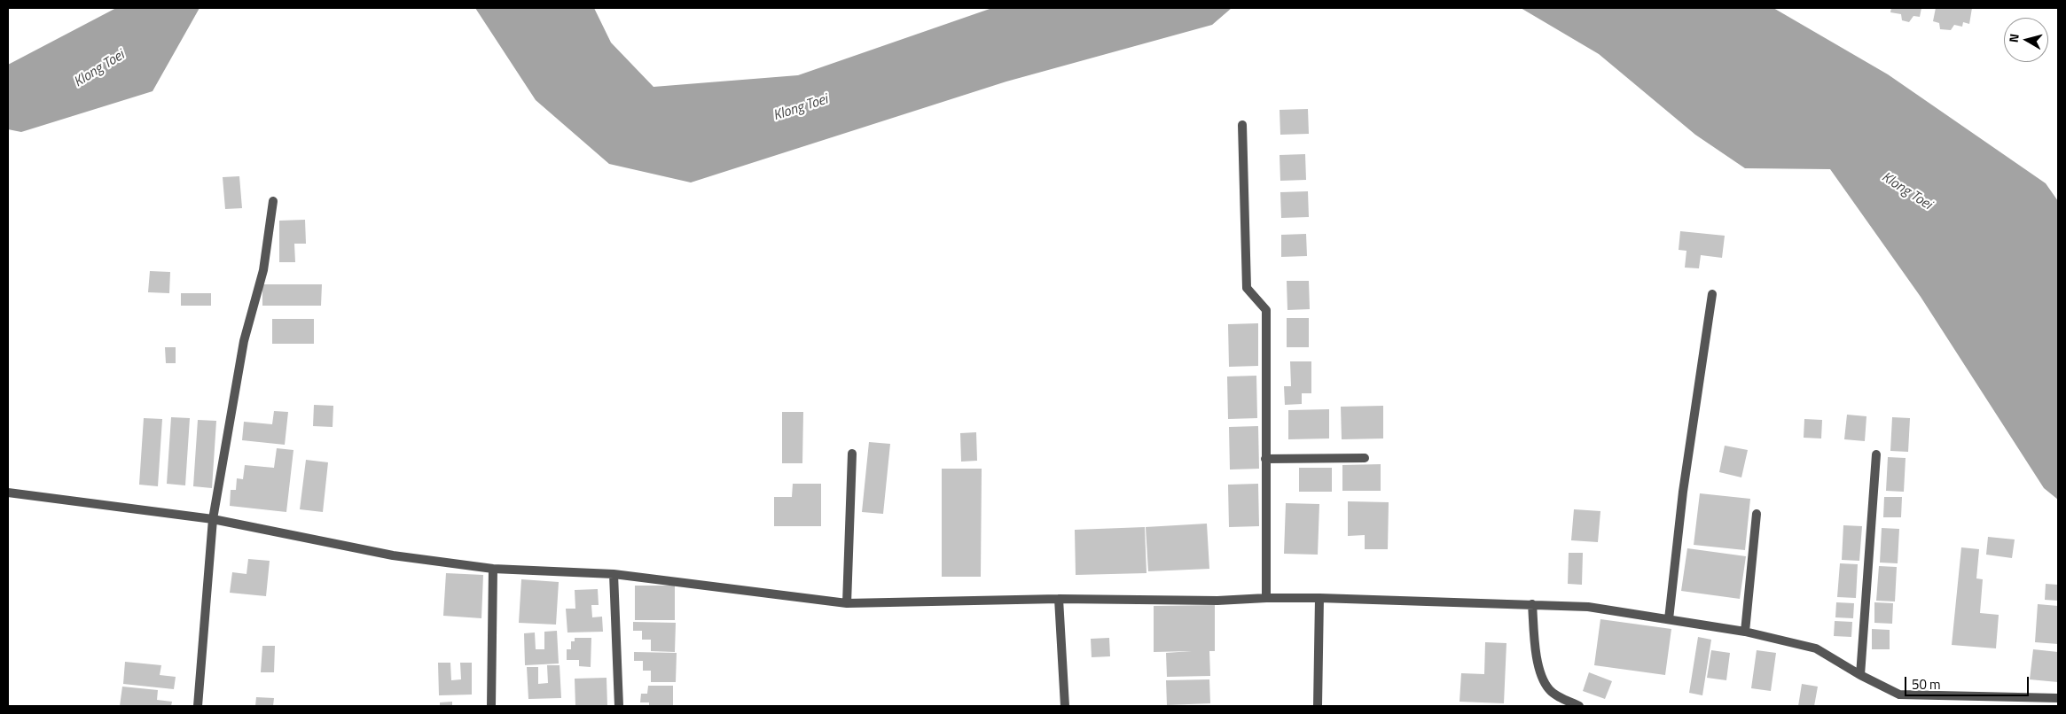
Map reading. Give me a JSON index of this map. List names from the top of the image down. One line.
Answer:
{"water":["Klong Toei"],"scale_bar":"50 m","north":"left"}
